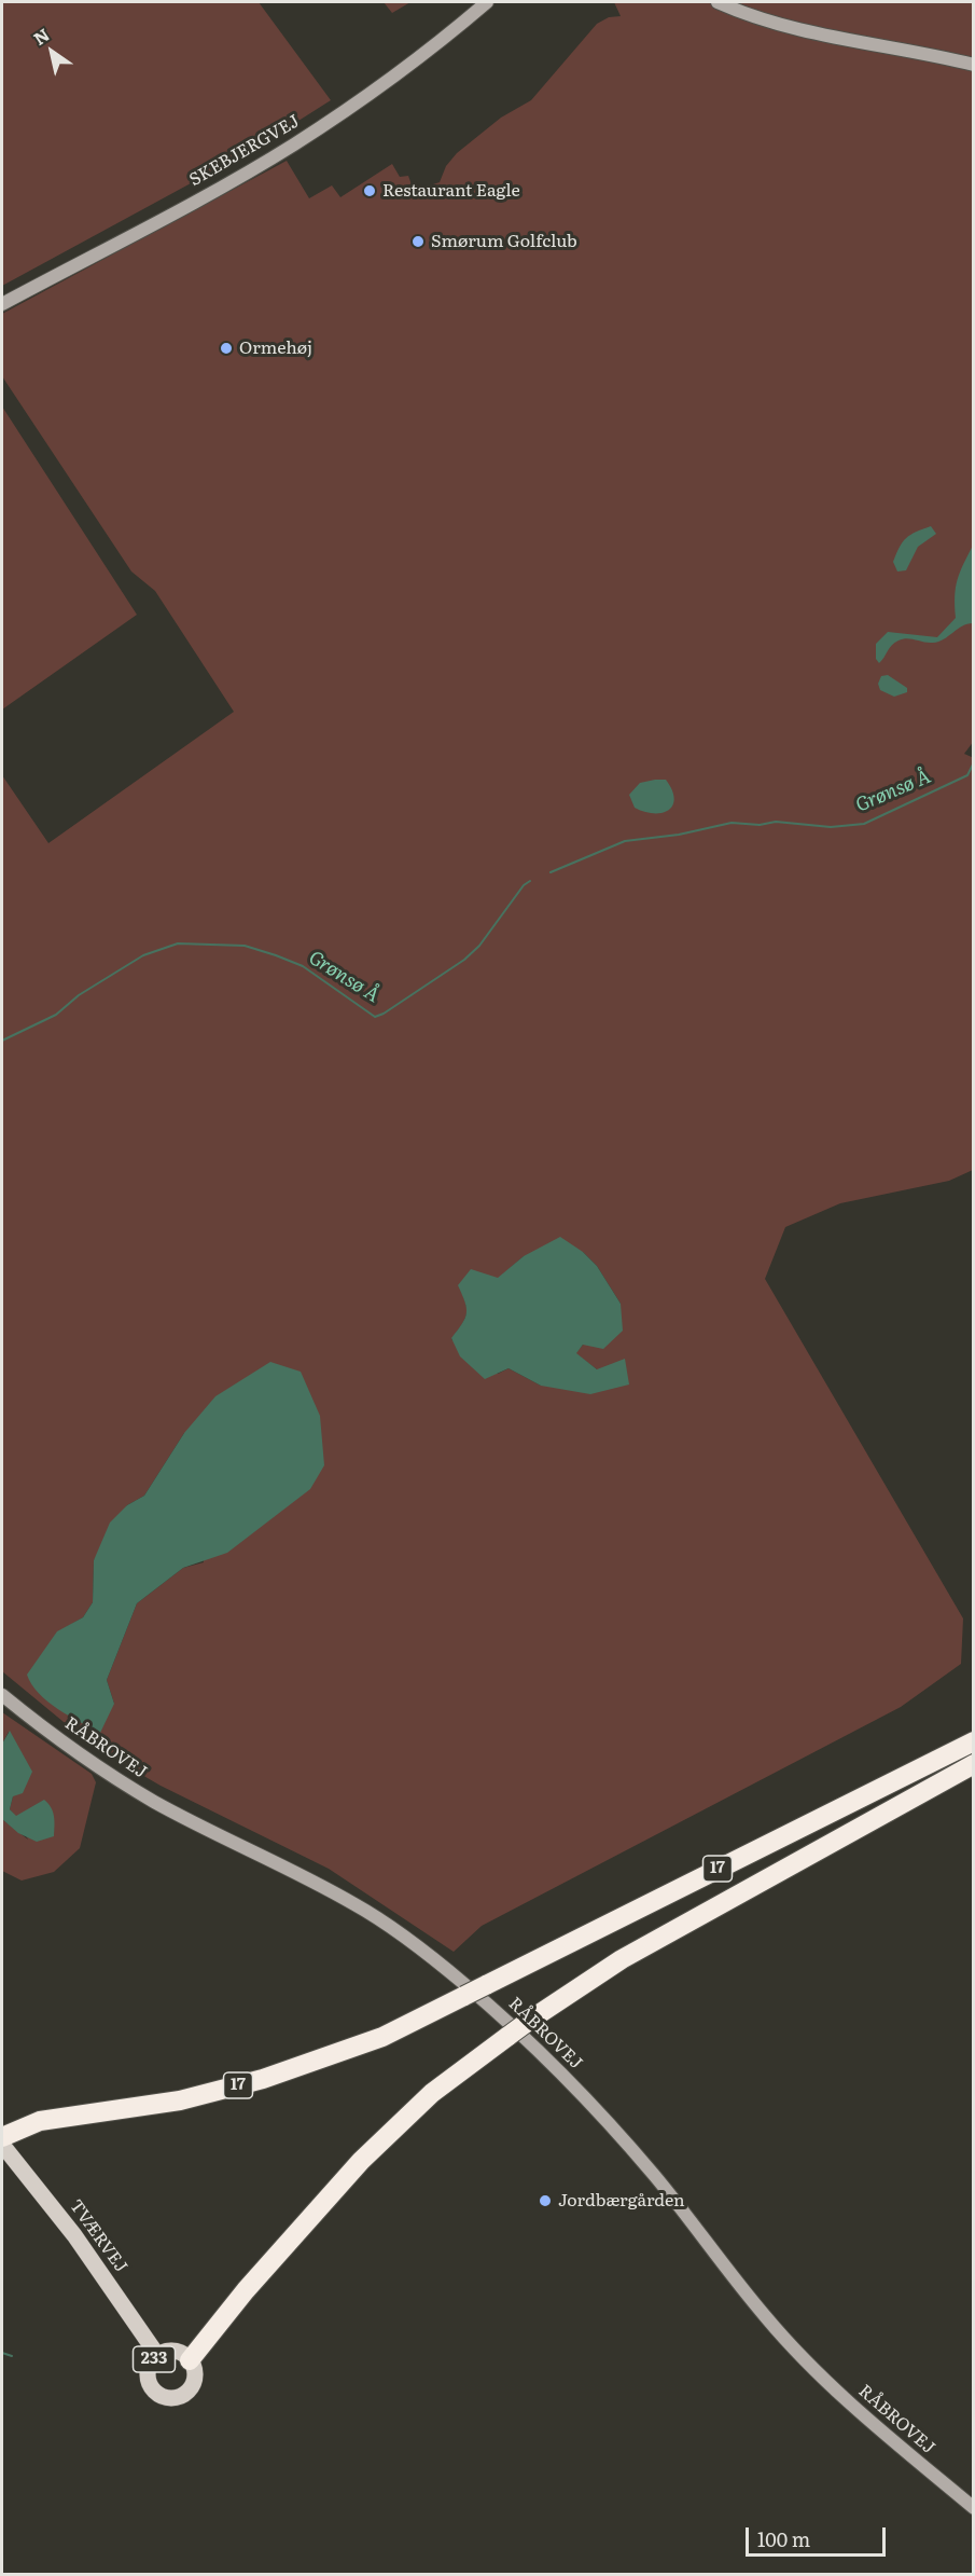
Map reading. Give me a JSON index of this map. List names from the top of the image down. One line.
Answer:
{"streets":{"highway":["17"],"main road":["TVÆRVEJ","233"],"street":["SKEBJERGVEJ","RÅBROVEJ"]},"crossings":[["17","TVÆRVEJ"],["17","233"],["TVÆRVEJ","233"]],"water":["Grønsø Å"],"places":["Restaurant Eagle","Smørum Golfclub","Ormehøj","Jordbærgården"],"scale_bar":"100 m","north":"top left"}
